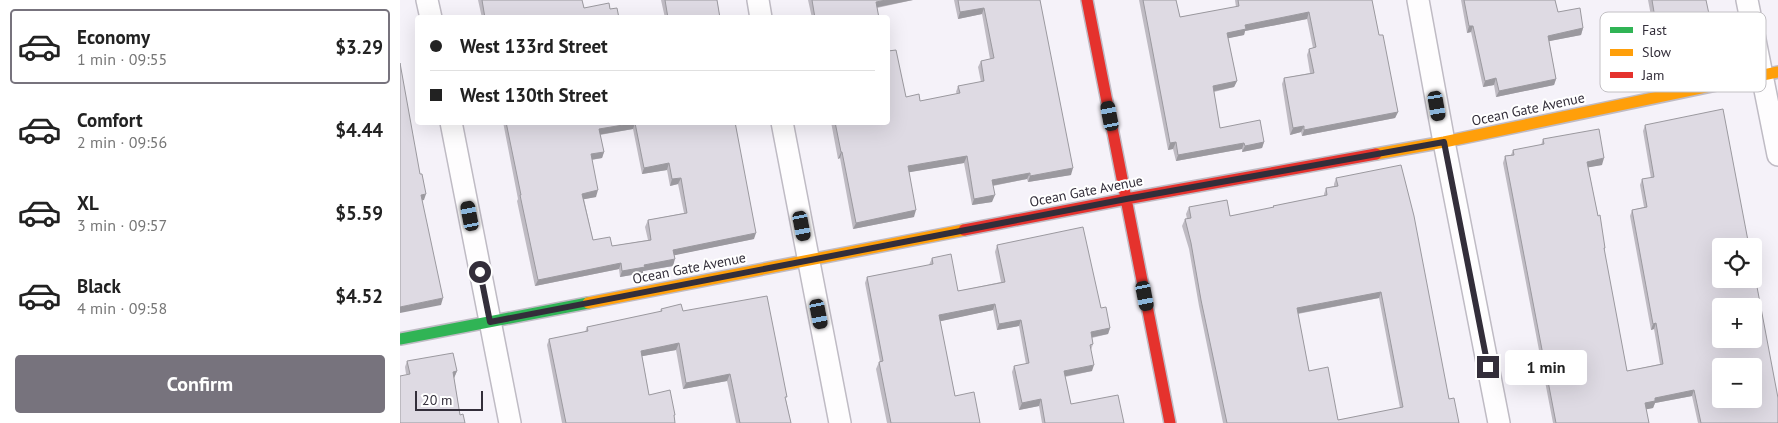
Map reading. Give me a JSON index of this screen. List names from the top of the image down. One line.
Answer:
{"streets":{"street":["Ocean Gate Avenue"]},"legend":["Fast","Slow","Jam"],"scale_bar":"20 m","page":{"list":[{"name":"Economy","note":"1 min · 09:55","value":"$3.29"},{"name":"Comfort","note":"2 min · 09:56","value":"$4.44"},{"name":"XL","note":"3 min · 09:57","value":"$5.59"},{"name":"Black","note":"4 min · 09:58","value":"$4.52"}],"banner":["West 133rd Street","West 130th Street"],"map_buttons":["+","−"],"buttons":"Confirm","bubble":"1 min","scale":"20 m"}}
